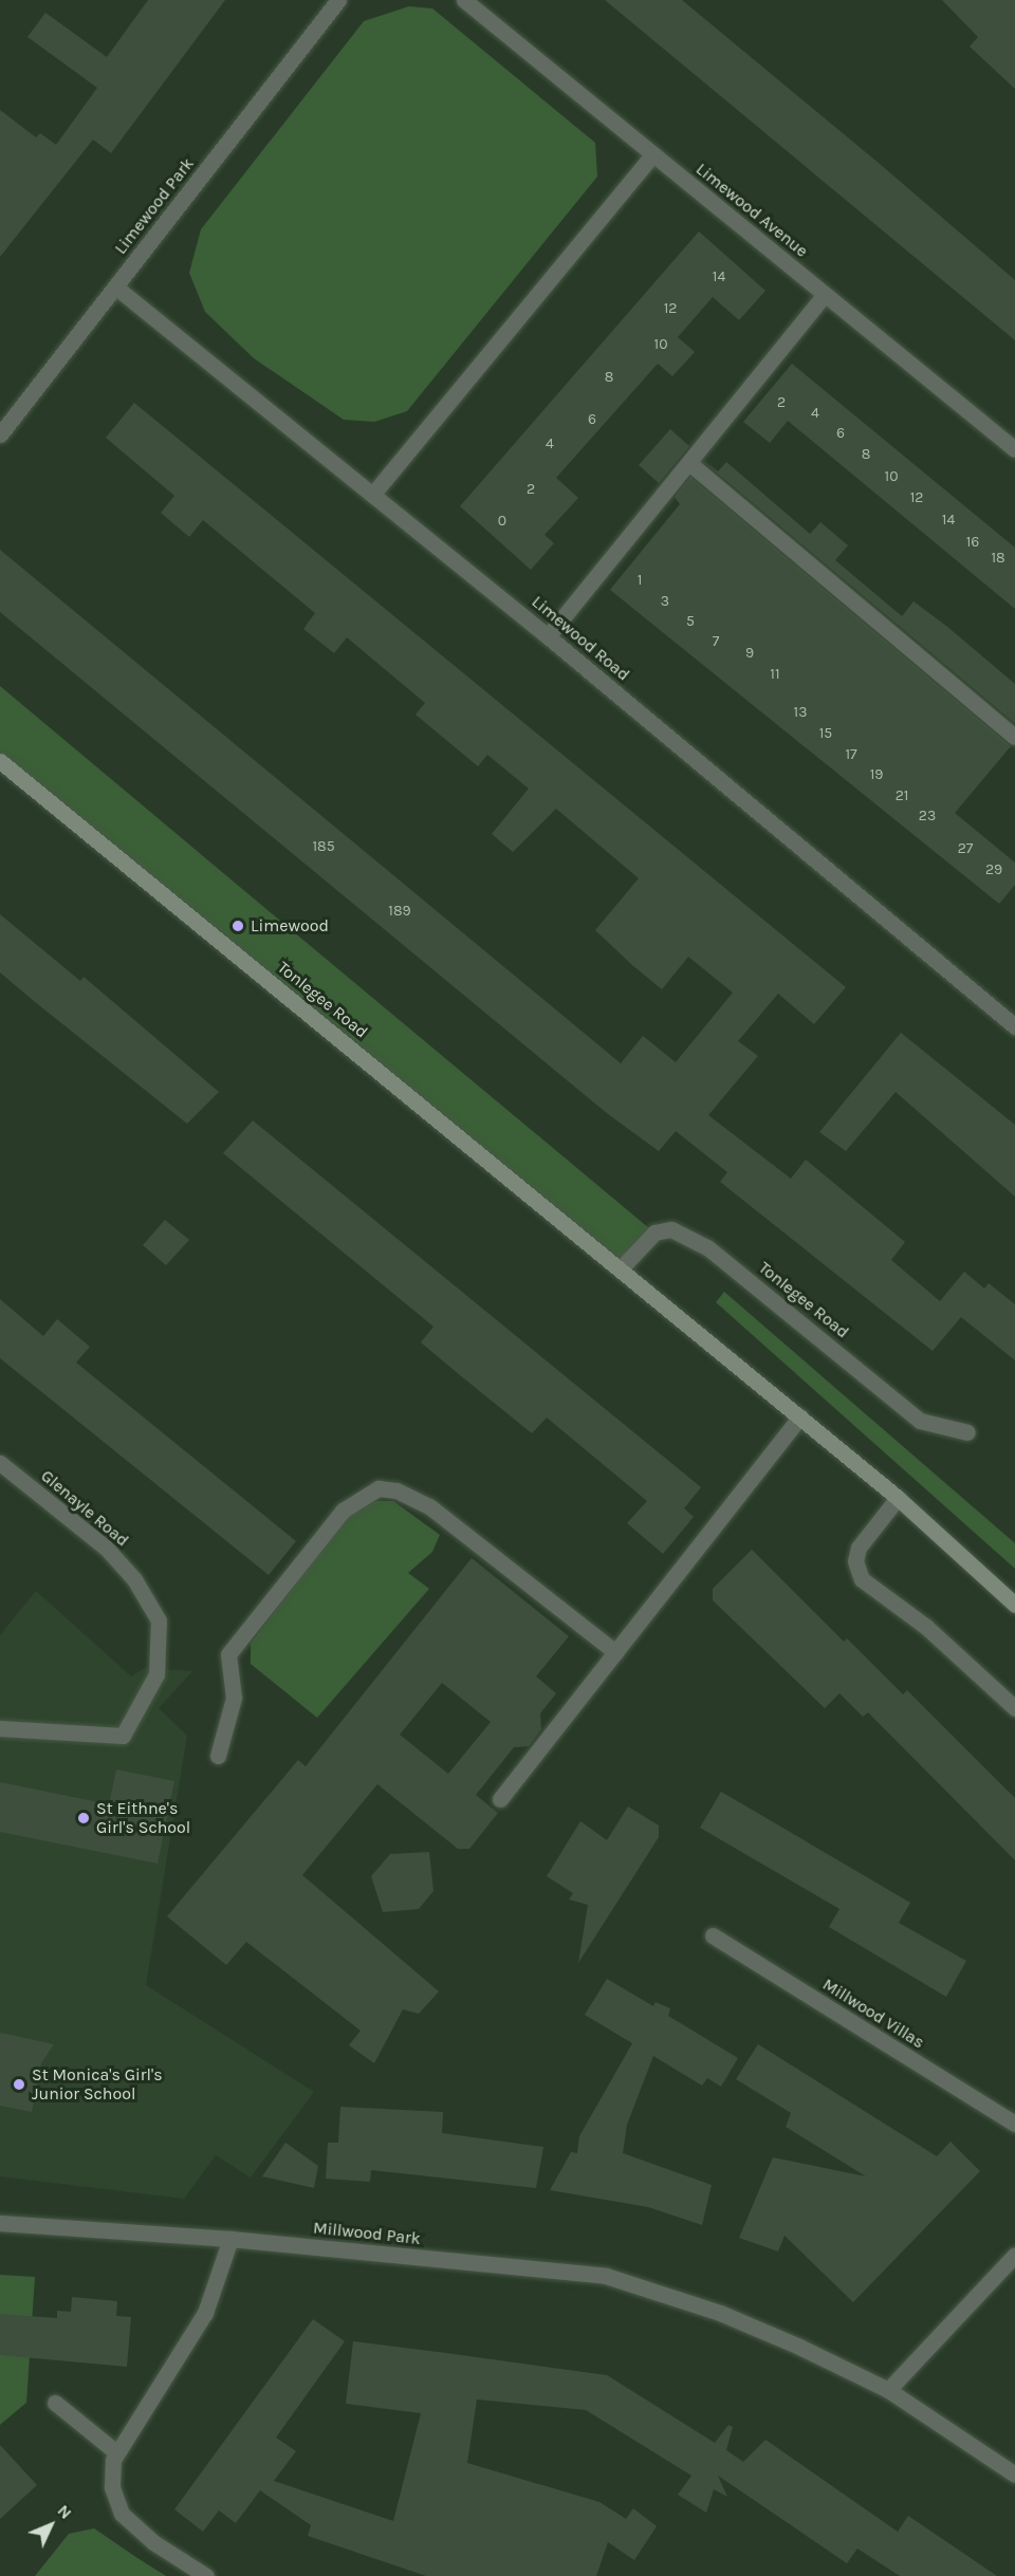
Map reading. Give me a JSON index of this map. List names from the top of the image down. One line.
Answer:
{"streets":{"main road":["Tonlegee Road"],"street":["Limewood Park","Limewood Avenue","Limewood Road","Glenayle Road","Millwood Villas","Millwood Park"]},"crossings":[["Limewood Park","Limewood Road"]],"places":["Limewood","St Eithne's Girl's School","St Monica's Girl's Junior School"],"house_numbers":["14","12","10","8","2","4","6","6","4","8","10","2","12","14","0","16","18","1","3","5","7","9","11","13","15","17","19","21","23","185","27","29","189"],"north":"top right"}
